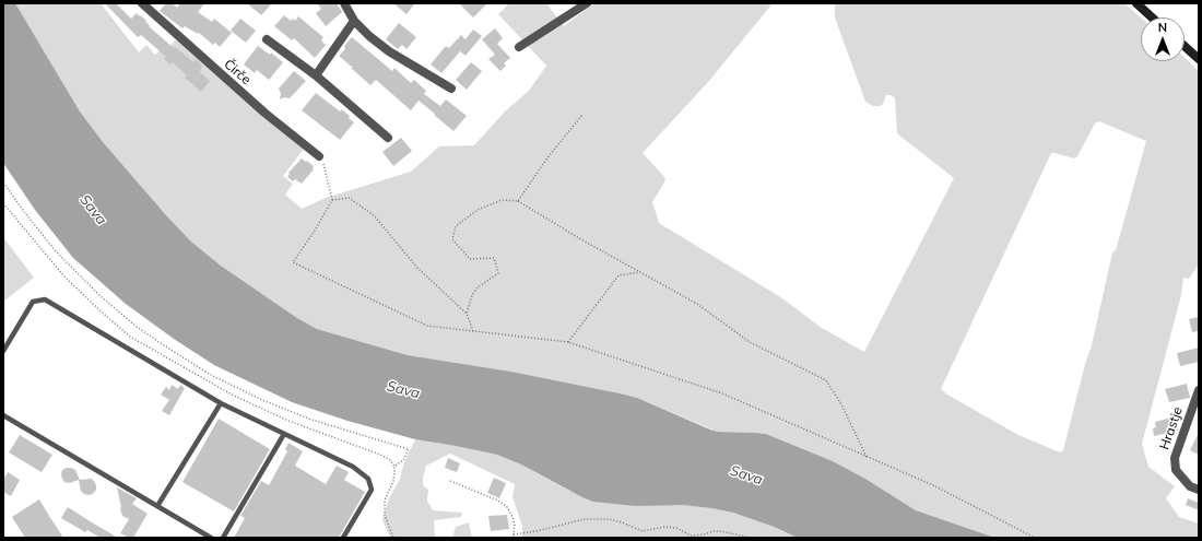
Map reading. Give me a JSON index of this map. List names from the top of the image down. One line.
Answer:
{"streets":{"street":["Čirče","Hrastje"]},"water":["Sava"],"north":"top"}
